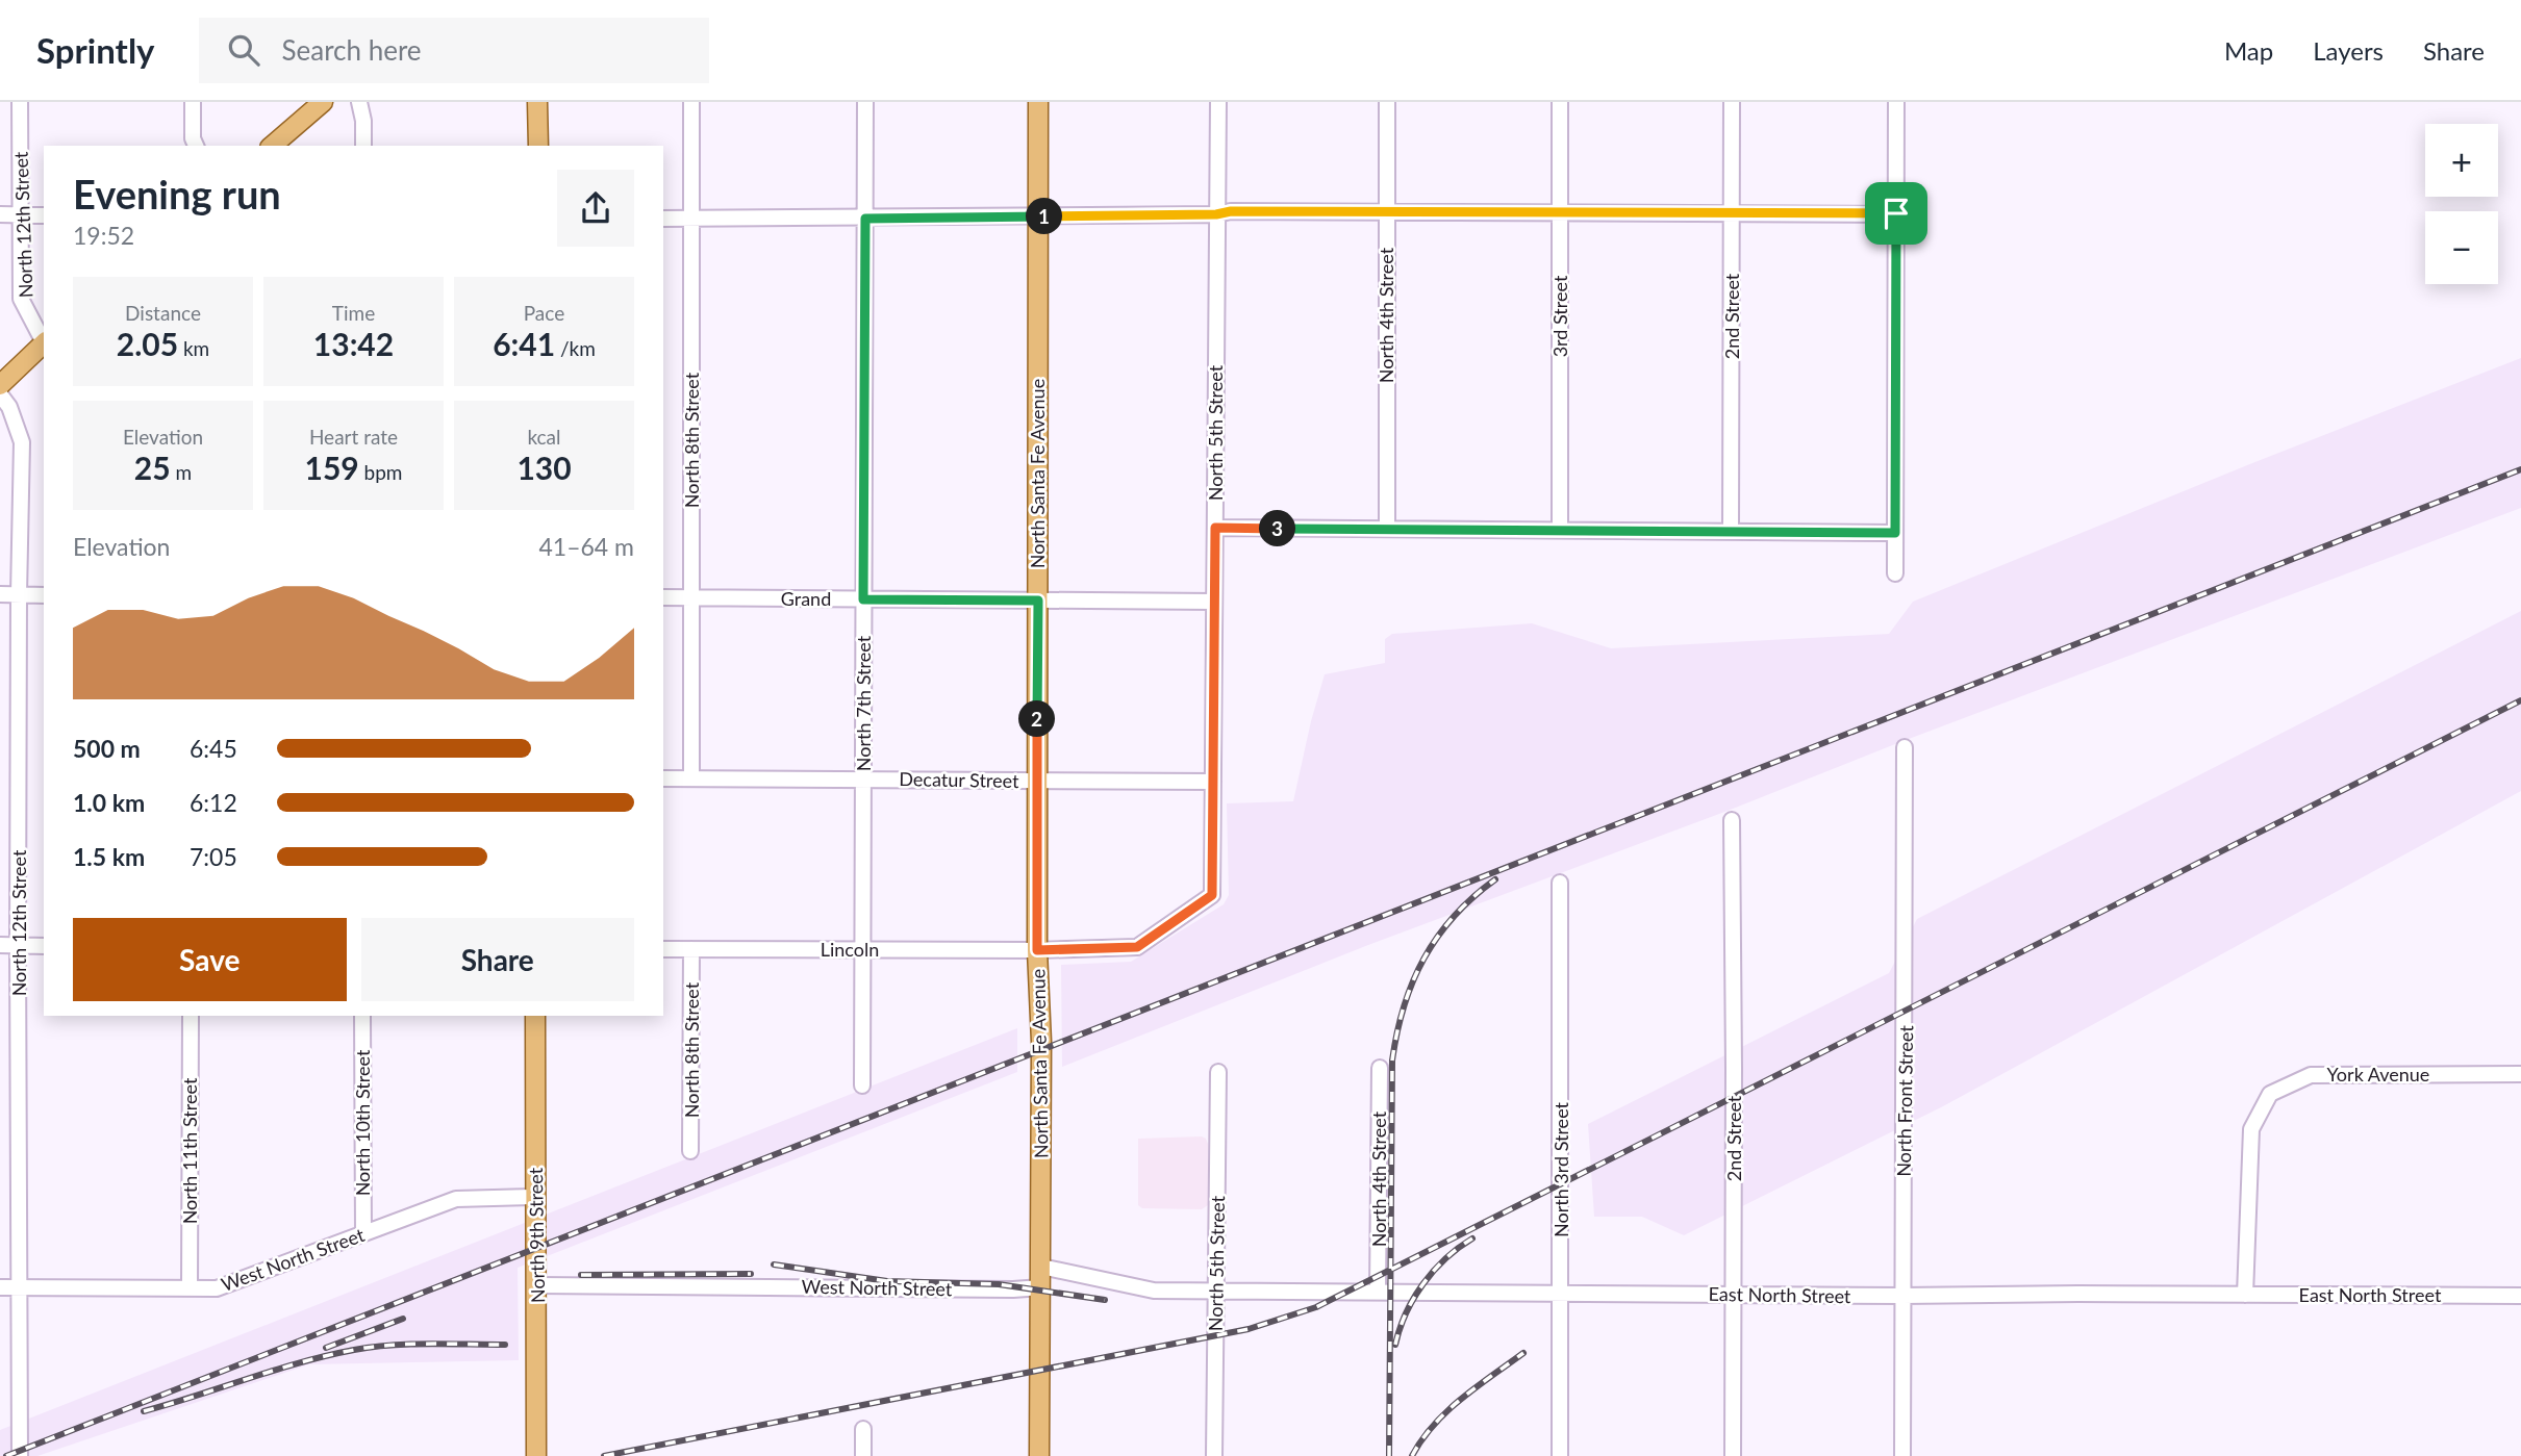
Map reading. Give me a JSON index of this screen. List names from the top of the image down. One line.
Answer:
{"streets":{"main road":["North Santa Fe Avenue","North 9th Street"],"street":["North 12th Street","North 4th Street","3rd Street","2nd Street","North 5th Street","North 8th Street","Grand","North 7th Street","Decatur Street","Lincoln","York Avenue","North Front Street","North 10th Street","North 11th Street","North 3rd Street","West North Street","East North Street"]},"crossings":[["North 12th Street","West North Street"],["North 4th Street","East North Street"],["2nd Street","East North Street"],["North 5th Street","Grand"],["North 5th Street","Decatur Street"],["North 5th Street","Lincoln"],["North 5th Street","East North Street"],["North 8th Street","Grand"],["North 8th Street","Decatur Street"],["North 8th Street","Lincoln"],["North Santa Fe Avenue","Grand"],["North Santa Fe Avenue","Decatur Street"],["North Santa Fe Avenue","Lincoln"],["North Santa Fe Avenue","West North Street"],["North Santa Fe Avenue","East North Street"],["Grand","North 7th Street"],["North 7th Street","Decatur Street"],["North 7th Street","Lincoln"],["York Avenue","East North Street"],["North Front Street","East North Street"],["North 10th Street","West North Street"],["North 11th Street","West North Street"],["North 3rd Street","East North Street"],["North 9th Street","West North Street"]],"page":{"header":"Sprintly","search":"Search here","nav":["Map","Layers","Share"],"map_buttons":["+","−"],"heading":["Evening run","19:52"],"pins":["1","3","2"],"stats":[["Distance","2.05 km"],["Time","13:42"],["Pace","6:41 /km"],["Elevation","25 m"],["Heart rate","159 bpm"],["kcal","130"]],"chart":["Elevation","41–64 m"],"list":[{"name":"500 m","note":"6:45"},{"name":"1.0 km","note":"6:12"},{"name":"1.5 km","note":"7:05"}],"buttons":["Save","Share"]}}
